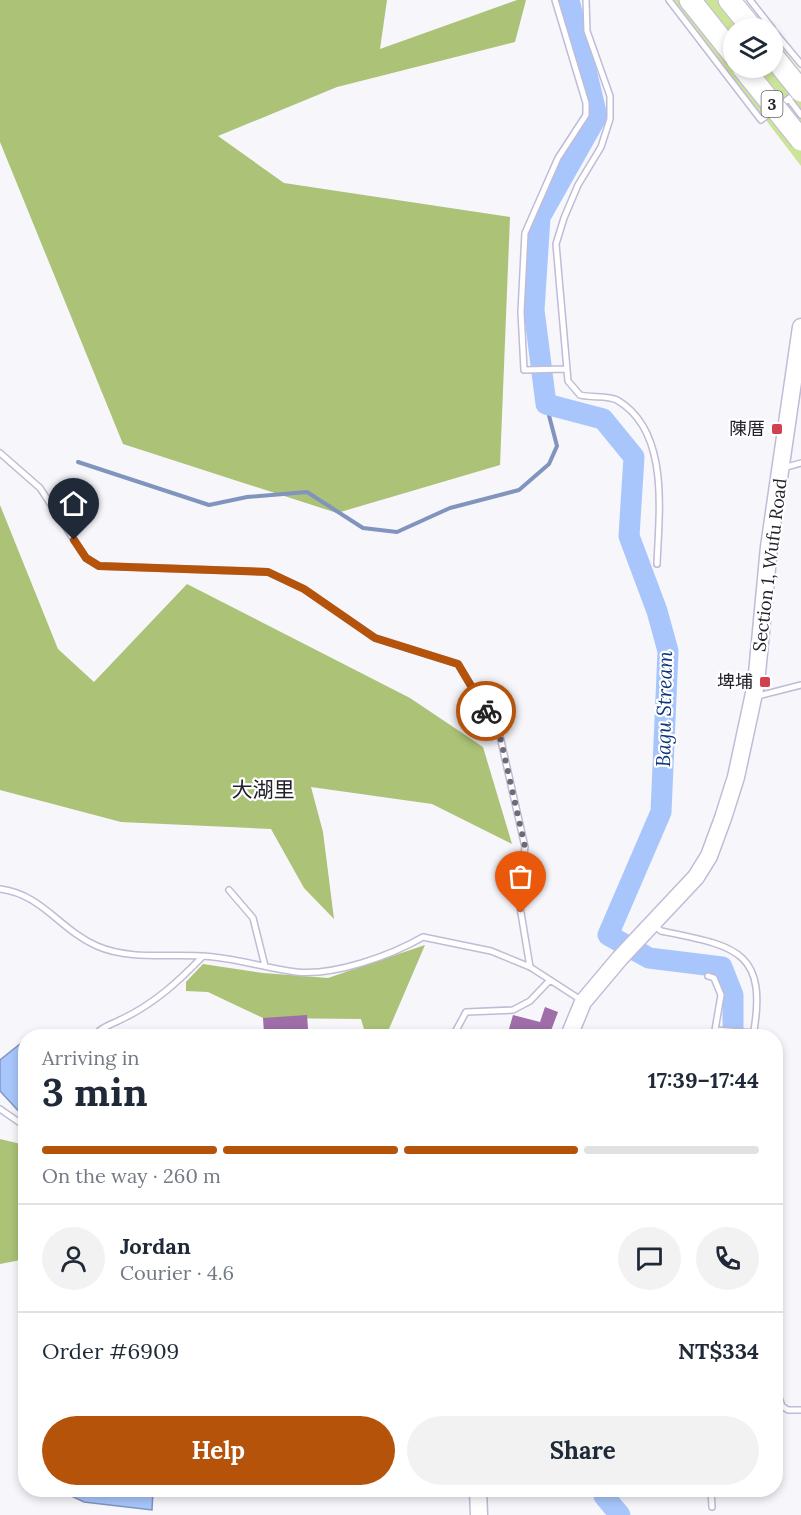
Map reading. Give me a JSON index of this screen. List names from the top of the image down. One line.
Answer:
{"streets":{"highway":["3"],"main road":["Section 1, Wufu Road"]},"districts":["大湖里"],"water":["Bagu Stream"],"places":{"transit":["陳厝","埤埔"]},"page":{"heading":["3 min","Arriving in","17:39–17:44"],"panel":["Jordan","Courier · 4.6","Order #6909","NT$334"],"bar":"On the way · 260 m","buttons":["Help","Share"]}}
